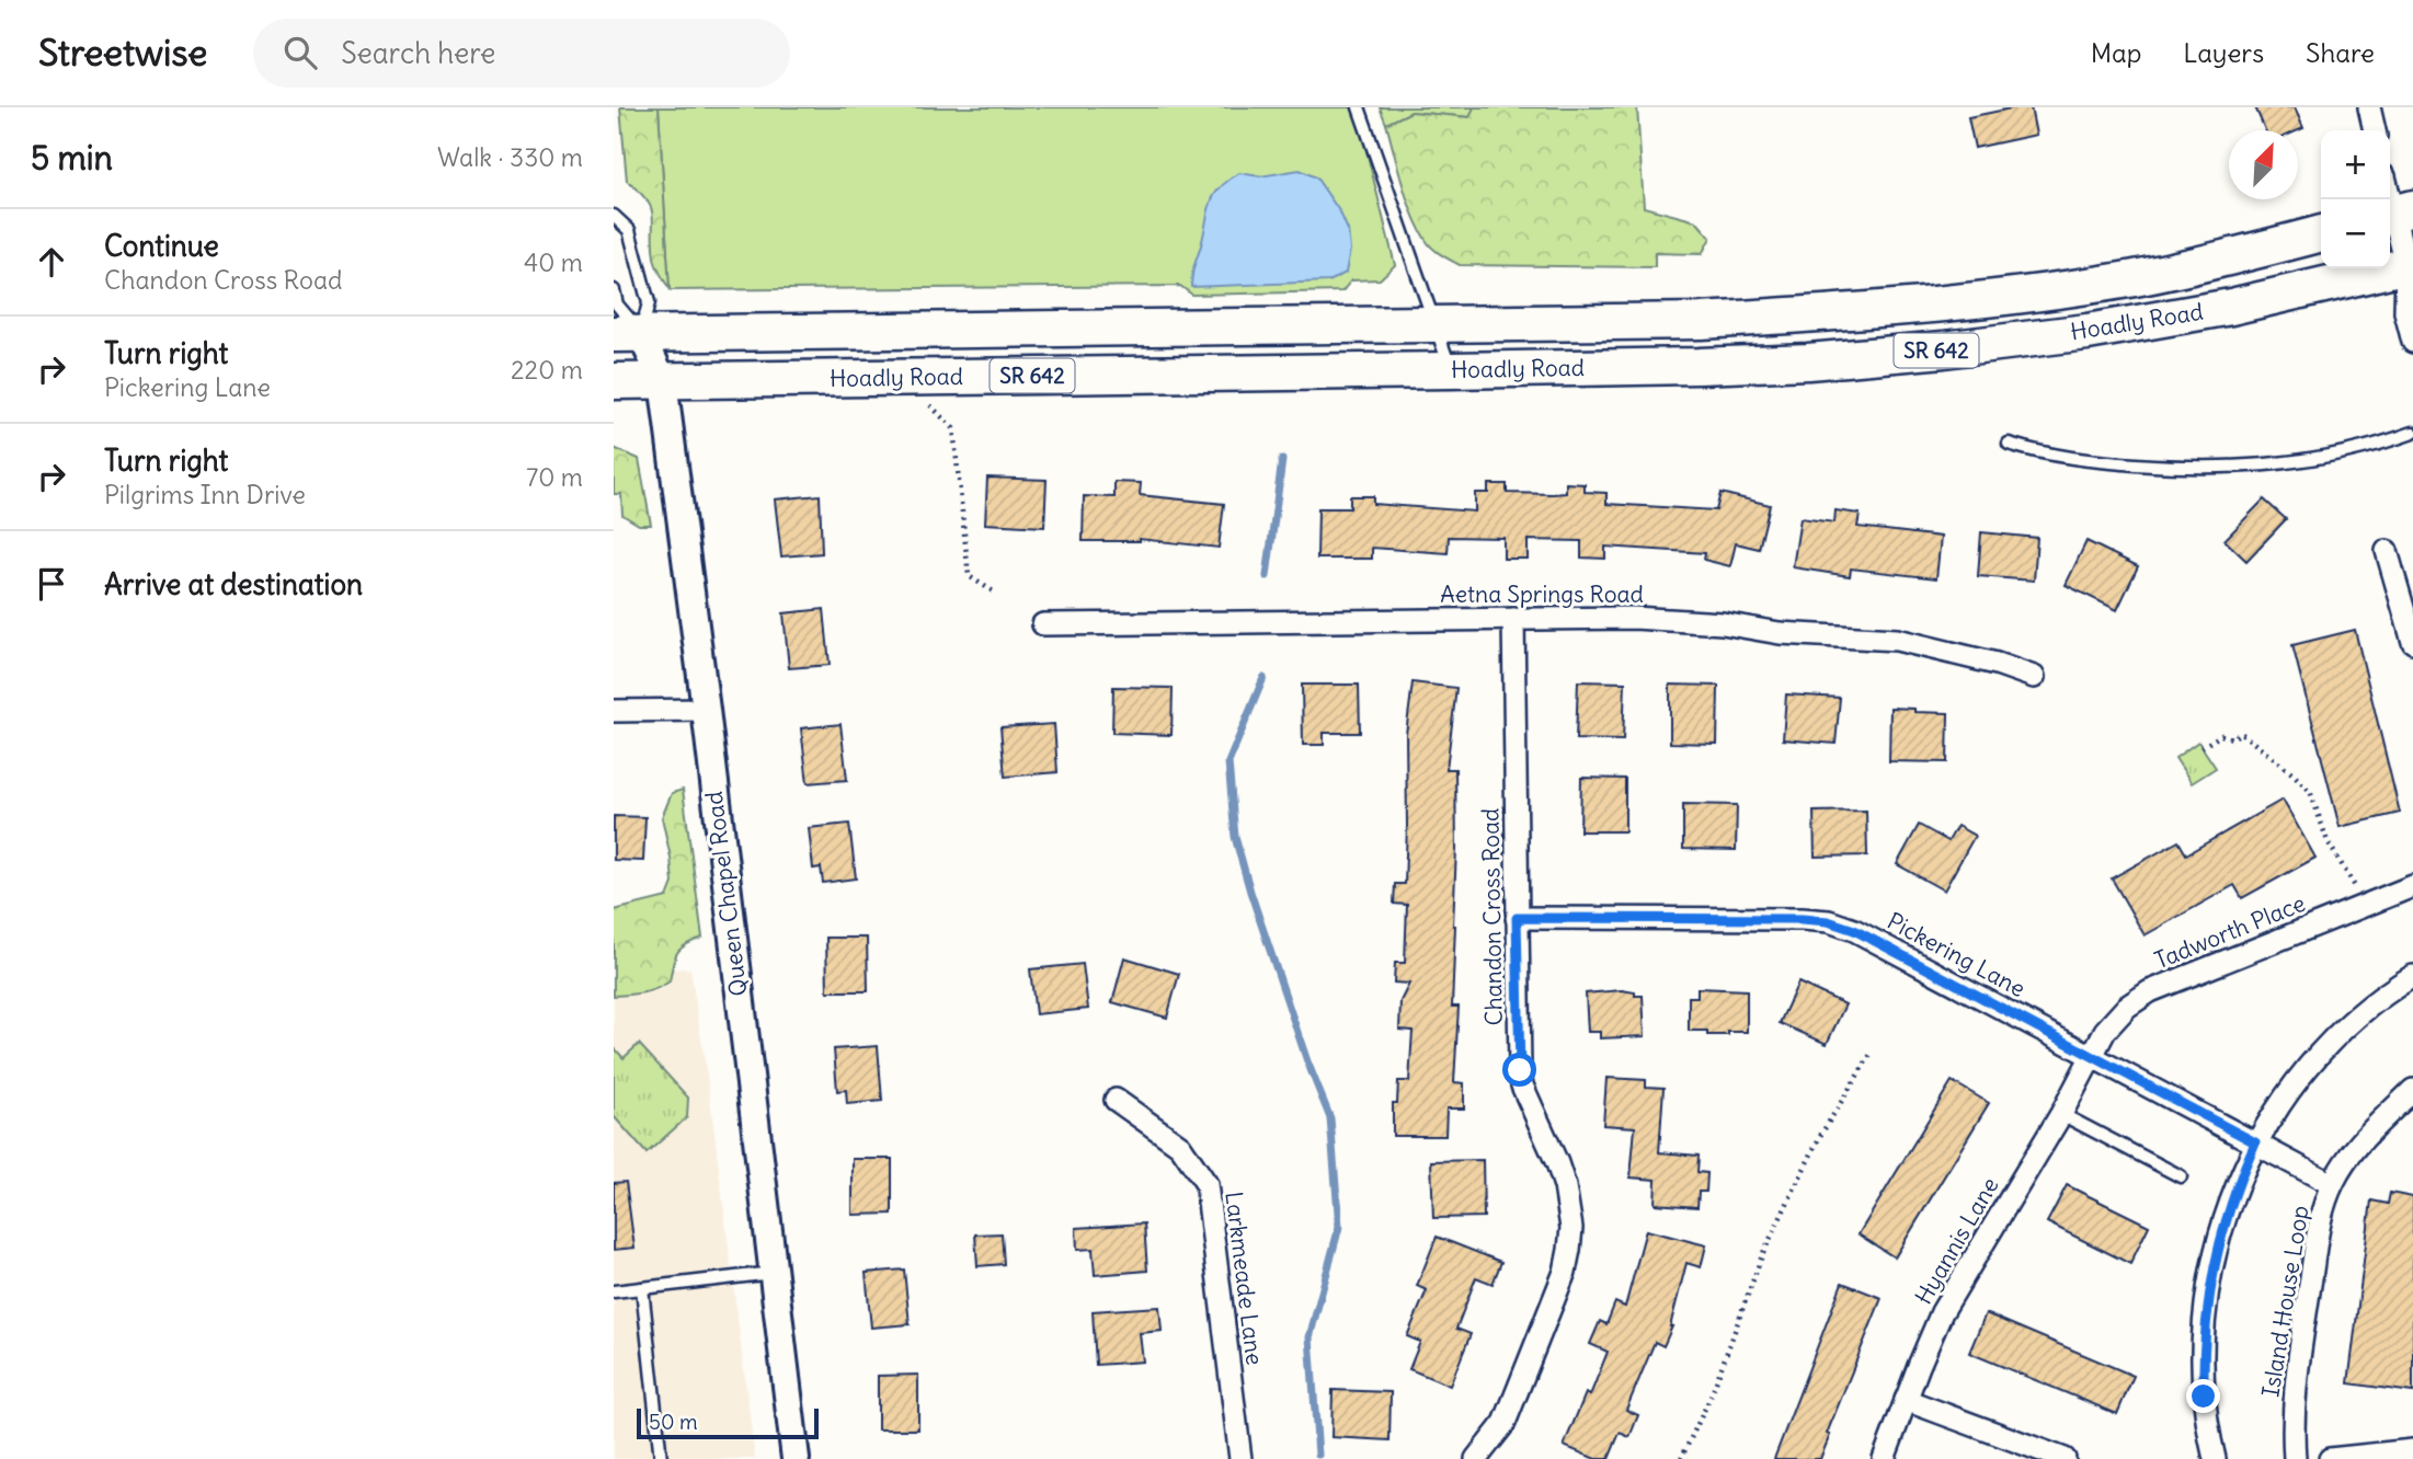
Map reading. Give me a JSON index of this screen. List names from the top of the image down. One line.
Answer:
{"streets":{"main road":["Hoadly Road","SR 642"],"street":["Aetna Springs Road","Queen Chapel Road","Chandon Cross Road","Tadworth Place","Pickering Lane","Hyannis Lane","Larkmeade Lane","Island House Loop"]},"crossings":[["Hoadly Road","Queen Chapel Road"],["Aetna Springs Road","Chandon Cross Road"],["Chandon Cross Road","Pickering Lane"],["Tadworth Place","Pickering Lane"],["Tadworth Place","Hyannis Lane"],["Pickering Lane","Hyannis Lane"],["Pickering Lane","Island House Loop"]],"scale_bar":"50 m","north":"top right","page":{"header":"Streetwise","search":"Search here","nav":["Map","Layers","Share"],"heading":["5 min","Walk · 330 m"],"map_buttons":["+","−"],"list":[["Continue","Chandon Cross Road","40 m"],["Turn right","Pickering Lane","220 m"],["Turn right","Pilgrims Inn Drive","70 m"],"Arrive at destination"],"scale":"50 m"}}
